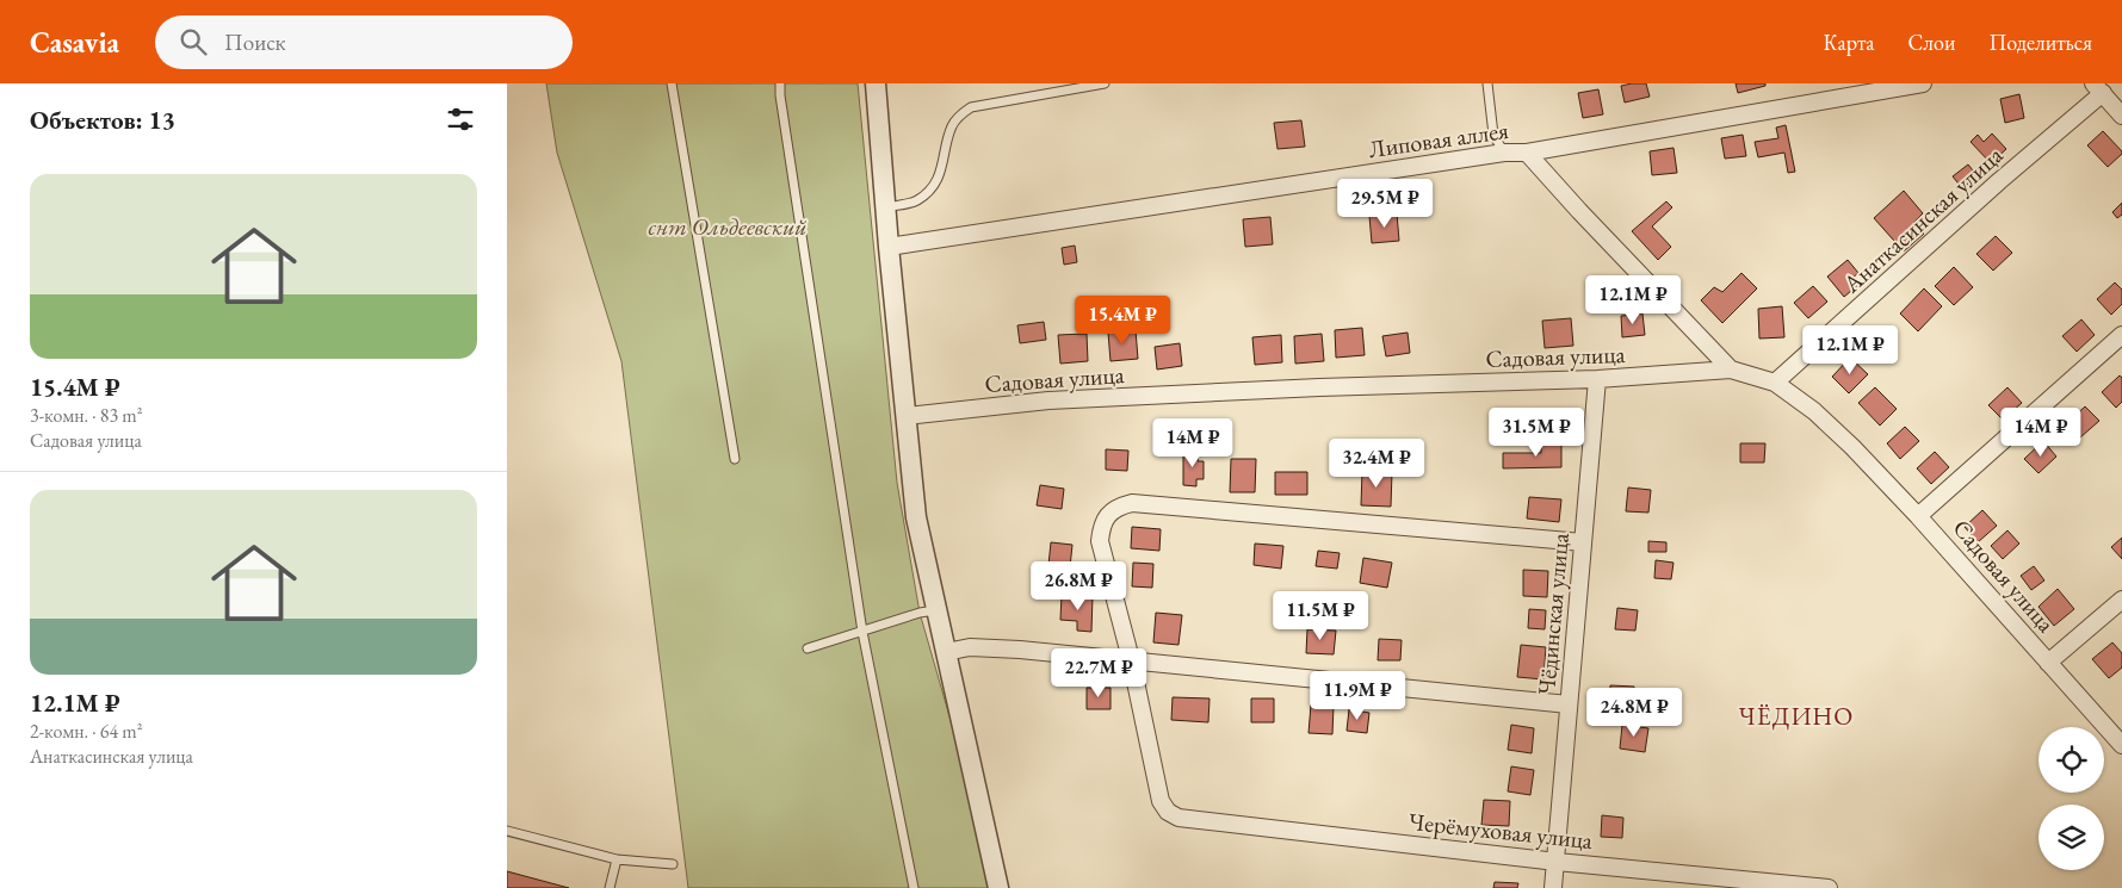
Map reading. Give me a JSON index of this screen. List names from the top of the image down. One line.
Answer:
{"streets":{"street":["Липовая аллея","Анаткасинская улица","Садовая улица","Чёдинская улица","Черёмуховая улица"]},"crossings":[["Анаткасинская улица","Садовая улица"],["Садовая улица","Чёдинская улица"],["Чёдинская улица","Черёмуховая улица"]],"districts":["ЧЁДИНО"],"parks":["снт Ольдеевский"],"page":{"header":"Casavia","search":"Поиск","nav":["Карта","Слои","Поделиться"],"heading":"Объектов: 13","list":[{"name":"15.4M ₽","note":"3-комн. · 83 m² · Садовая улица"},{"name":"12.1M ₽","note":"2-комн. · 64 m² · Анаткасинская улица"}],"price":["29.5M ₽","12.1M ₽","15.4M ₽","12.1M ₽","31.5M ₽","14M ₽","14M ₽","32.4M ₽","26.8M ₽","11.5M ₽","22.7M ₽","11.9M ₽","24.8M ₽"]}}
